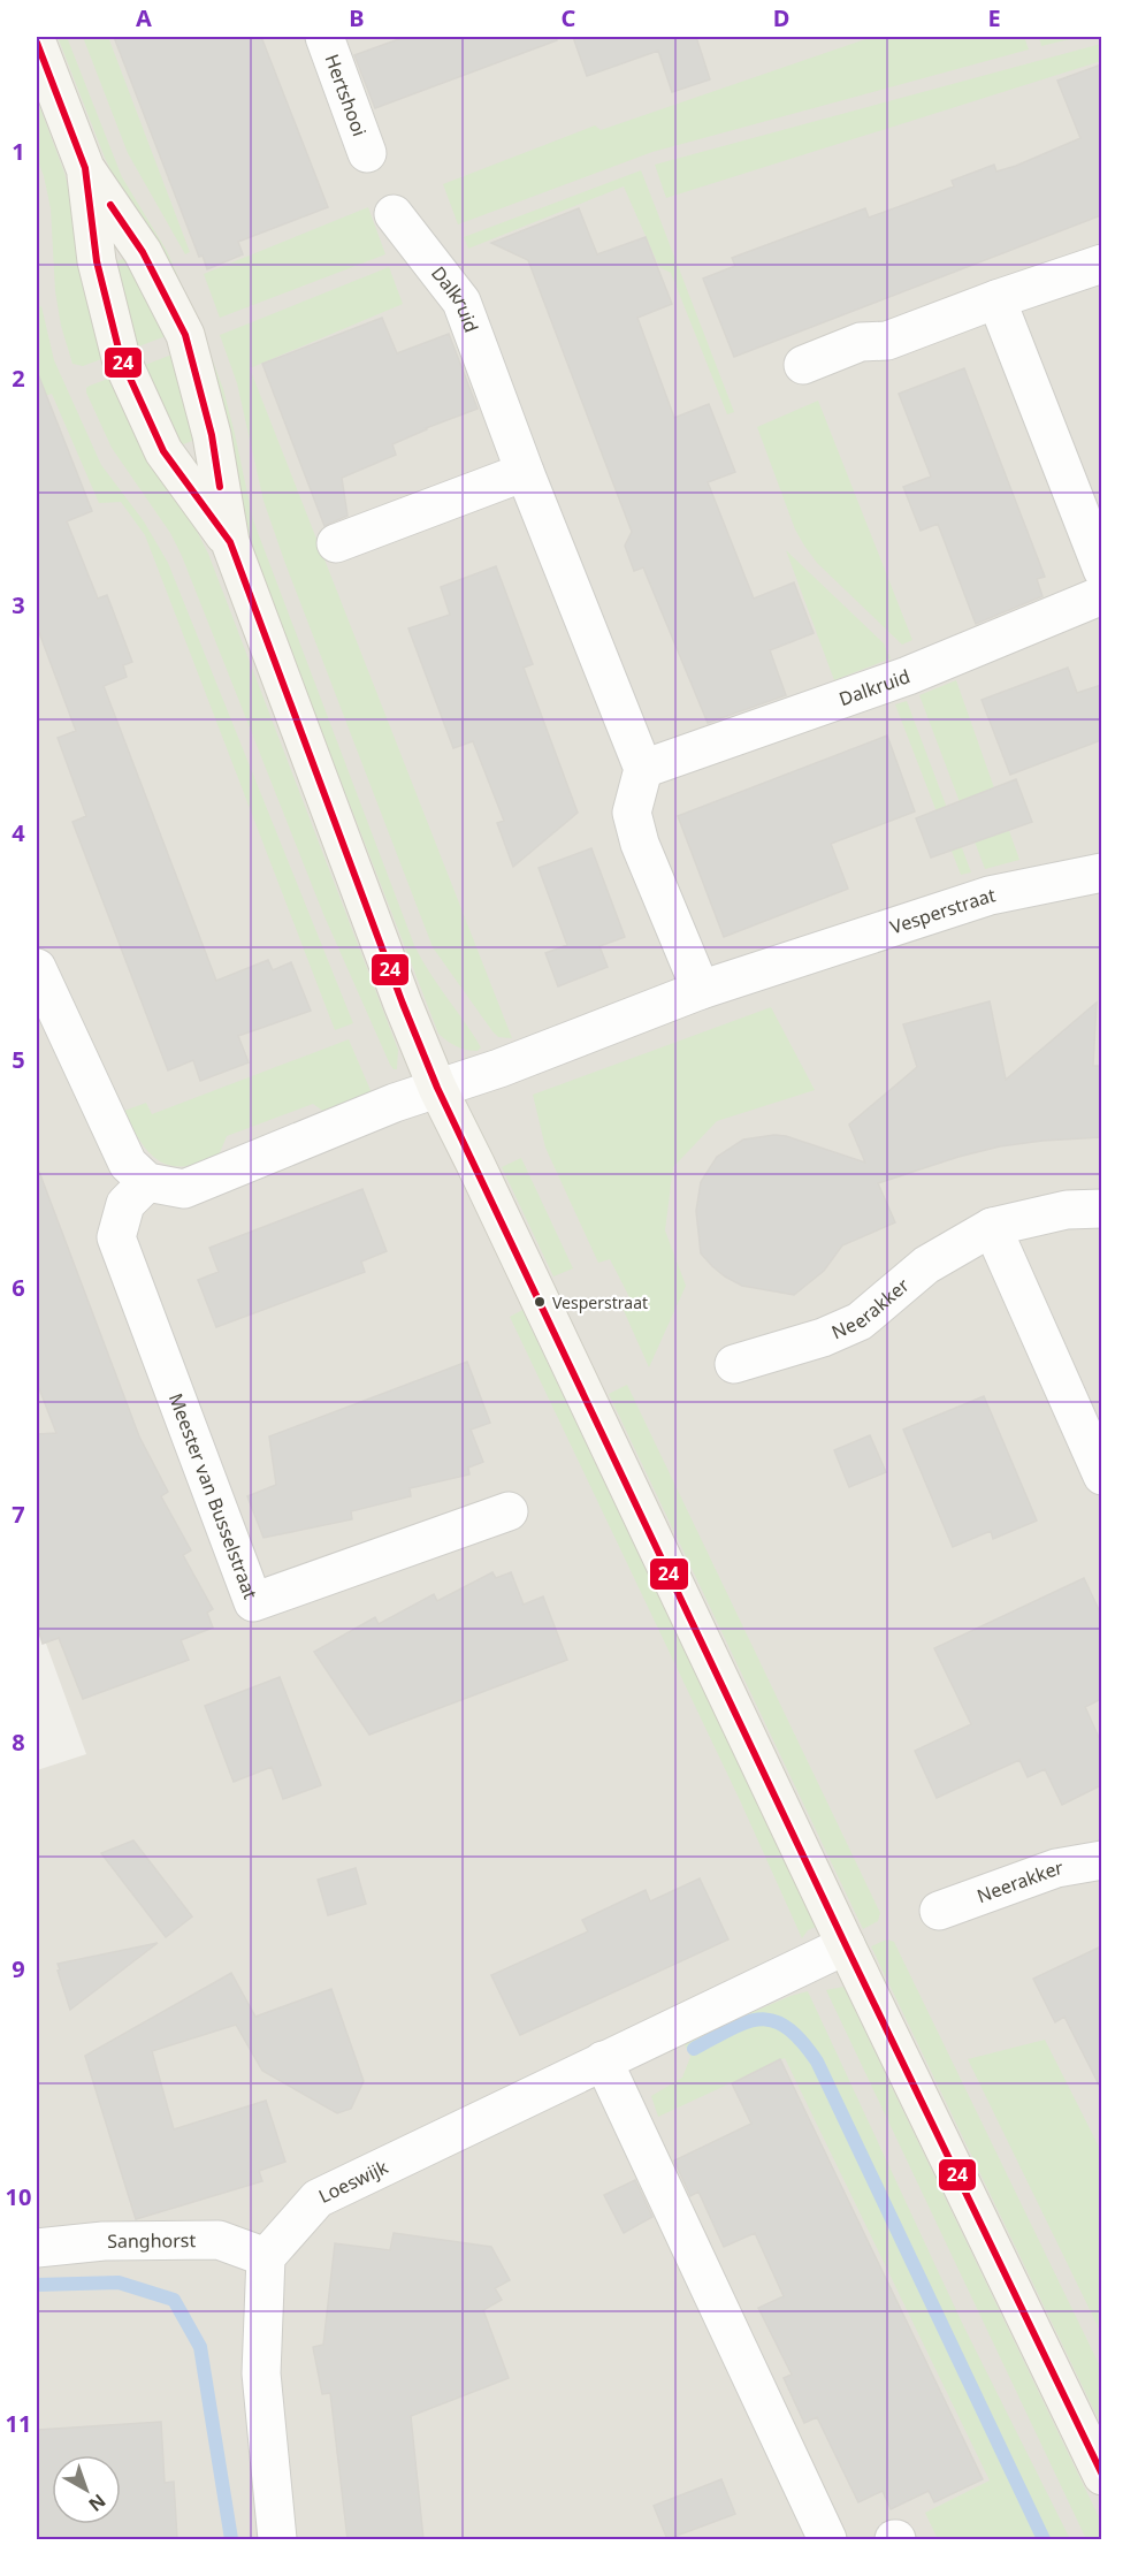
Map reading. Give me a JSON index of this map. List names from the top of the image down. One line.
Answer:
{"streets":{"street":["Hertshooi","Dalkruid","Vesperstraat","Neerakker","Meester van Busselstraat","Loeswijk","Sanghorst"]},"crossings":[["Loeswijk","Sanghorst"]],"places":["Vesperstraat"],"lines":["transit line 24"],"north":"bottom right","grid":{"columns":["A","B","C","D","E"],"rows":["1","2","3","4","5","6","7","8","9","10","11"]}}
